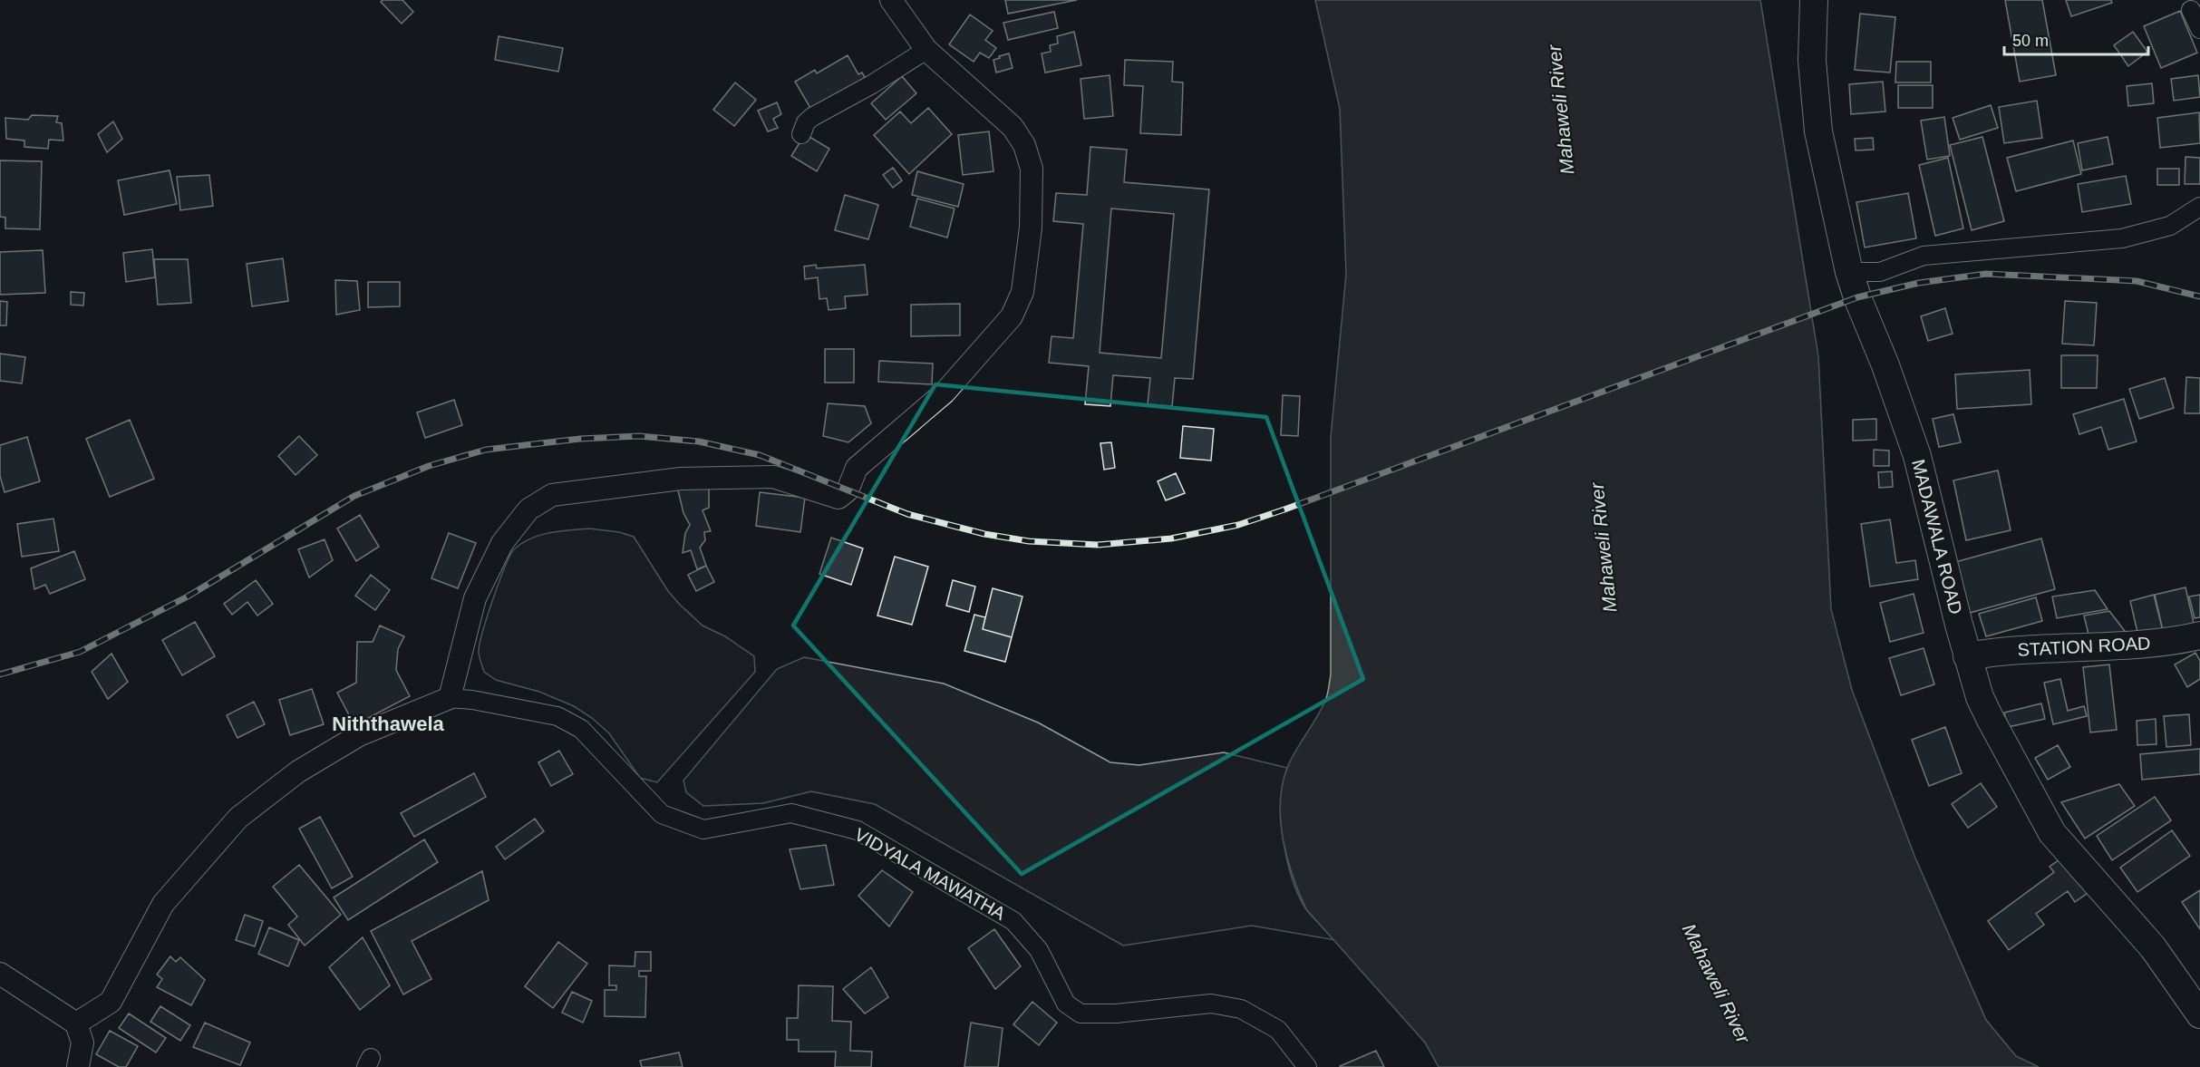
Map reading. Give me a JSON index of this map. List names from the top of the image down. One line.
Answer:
{"streets":{"main road":["MADAWALA ROAD","STATION ROAD"],"street":["VIDYALA MAWATHA"]},"crossings":[["MADAWALA ROAD","STATION ROAD"]],"districts":["Niththawela"],"water":["Mahaweli River"],"scale_bar":"50 m"}
